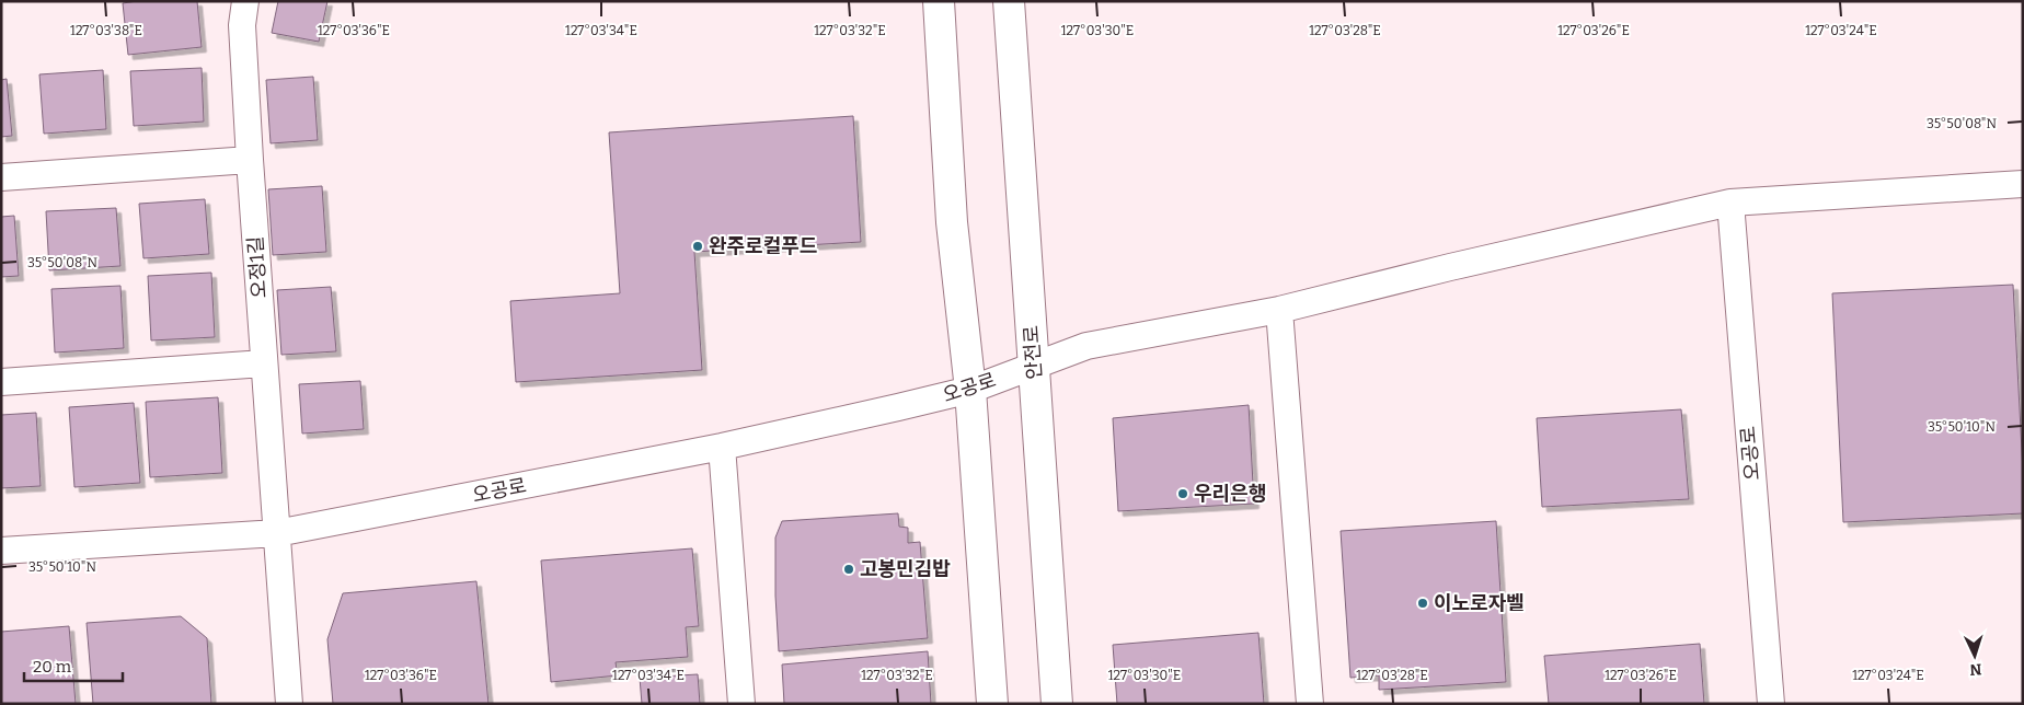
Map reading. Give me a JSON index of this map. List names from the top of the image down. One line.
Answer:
{"streets":{"street":["오정1길","안전로","오공로"]},"crossings":[["오정1길","오공로"],["안전로","오공로"]],"places":["완주로컬푸드","우리은행","고봉민김밥","이노로자벨"],"scale_bar":"20 m","north":"bottom","coordinates":["127°03'38\"E","127°03'36\"E","127°03'34\"E","127°03'32\"E","127°03'30\"E","127°03'28\"E","127°03'26\"E","127°03'24\"E","35°50'08\"N","35°50'10\"N"]}
